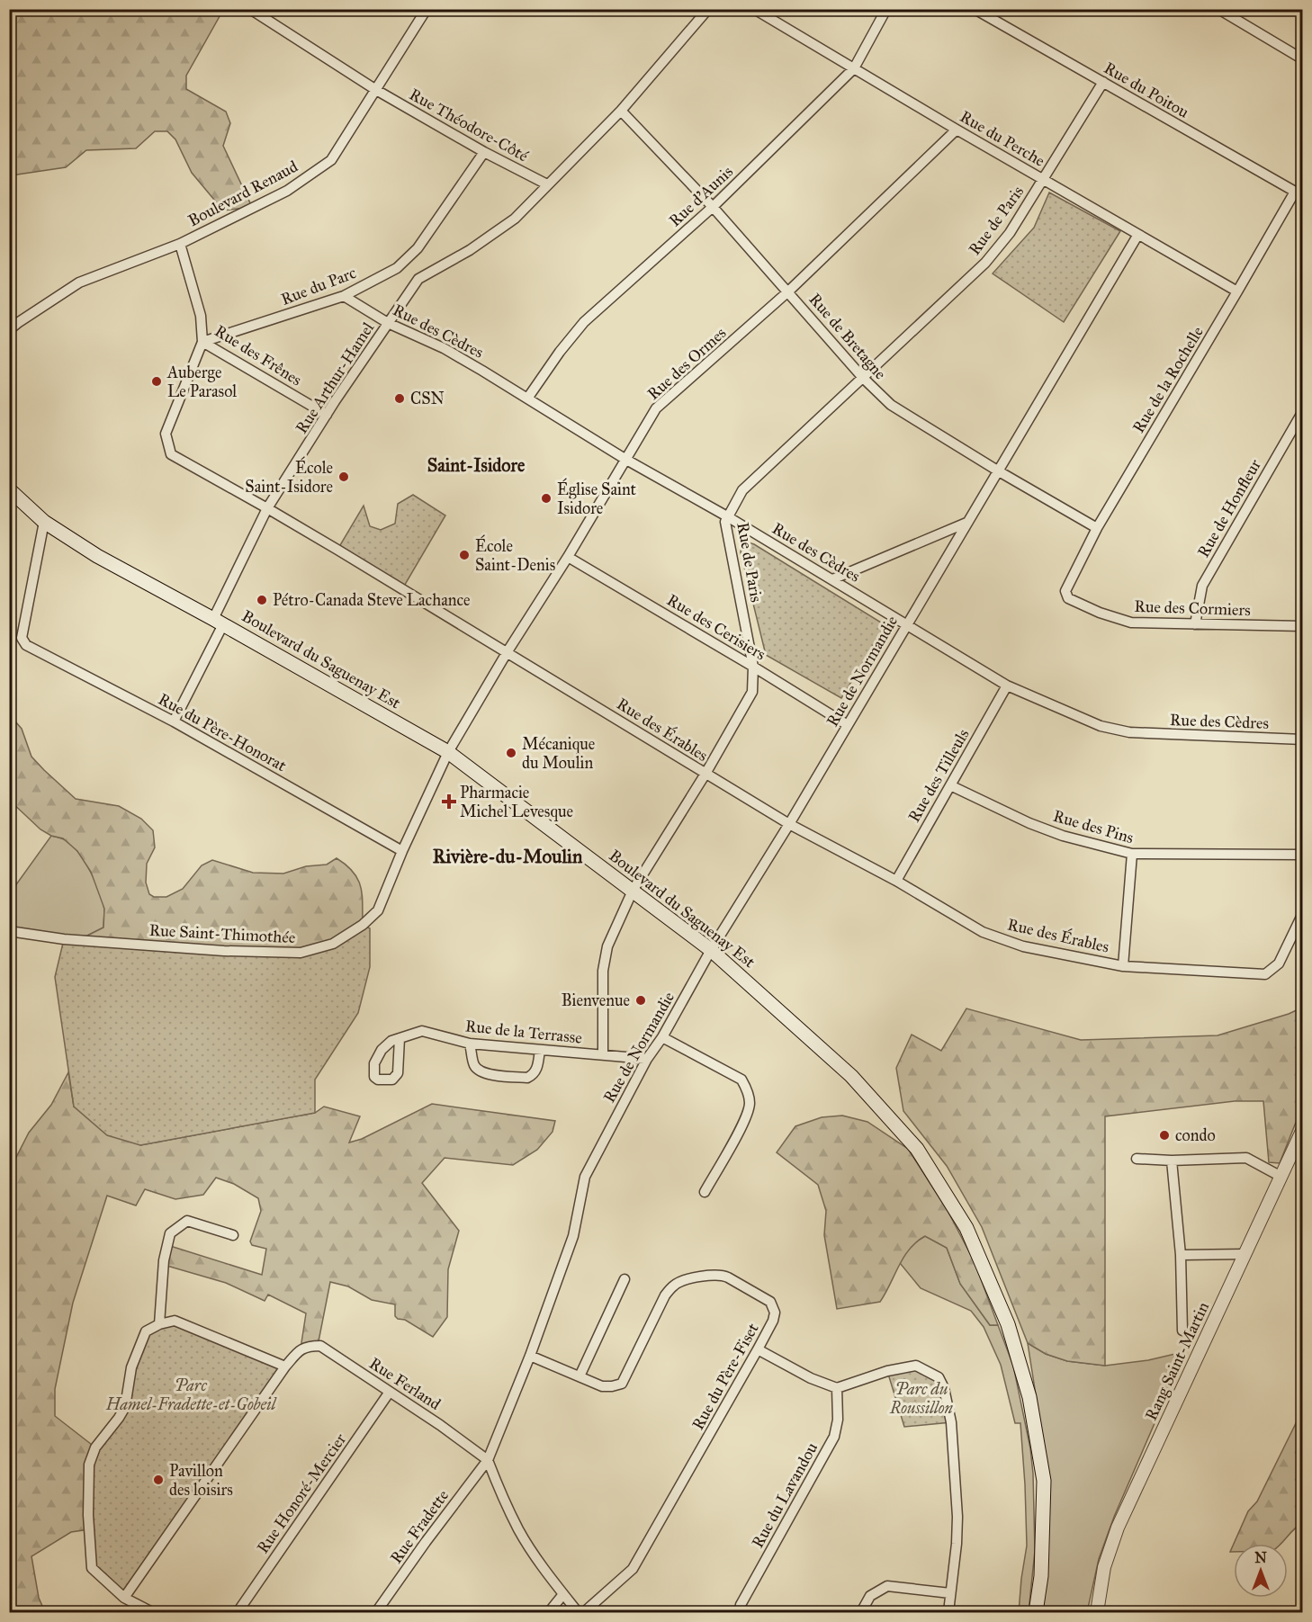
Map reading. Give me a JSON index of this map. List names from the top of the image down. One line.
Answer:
{"streets":{"main road":["Boulevard du Saguenay Est"],"street":["Rue du Poitou","Rue Théodore-Côté","Rue du Perche","Boulevard Renaud","Rue d'Aunis","Rue de Paris","Rue du Parc","Rue des Cèdres","Rue de Bretagne","Rue des Frênes","Rue des Ormes","Rue Arthur-Hamel","Rue de la Rochelle","Rue de Honfleur","Rue des Cormiers","Rue des Cerisiers","Rue de Normandie","Rue des Érables","Rue du Père-Honorat","Rue des Tilleuls","Rue des Pins","Rue Saint-Thimothée","Rue de la Terrasse","Rang Saint-Martin","Rue du Père-Fiset","Rue Ferland","Rue Honoré-Mercier","Rue du Lavandou","Rue Fradette"]},"crossings":[["Rue du Poitou","Rue de Paris"],["Rue du Poitou","Rue de la Rochelle"],["Rue Théodore-Côté","Boulevard Renaud"],["Rue Théodore-Côté","Rue du Parc"],["Rue Théodore-Côté","Rue Arthur-Hamel"],["Rue du Perche","Rue d'Aunis"],["Rue du Perche","Rue de Paris"],["Rue du Perche","Rue des Ormes"],["Rue du Perche","Rue de la Rochelle"],["Rue du Perche","Rue de Normandie"],["Boulevard Renaud","Rue des Frênes"],["Rue d'Aunis","Rue des Cèdres"],["Rue d'Aunis","Rue de Bretagne"],["Rue de Paris","Rue des Cèdres"],["Rue de Paris","Rue de Bretagne"],["Rue de Paris","Rue des Cerisiers"],["Rue de Paris","Boulevard du Saguenay Est"],["Rue de Paris","Rue des Érables"],["Rue de Paris","Rue de la Terrasse"],["Rue du Parc","Rue des Cèdres"],["Rue du Parc","Rue des Frênes"],["Rue du Parc","Rue des Érables"],["Rue des Cèdres","Rue des Ormes"],["Rue des Cèdres","Rue Arthur-Hamel"],["Rue des Cèdres","Rue de Normandie"],["Rue des Cèdres","Rue des Tilleuls"],["Rue de Bretagne","Rue des Ormes"],["Rue de Bretagne","Rue Arthur-Hamel"],["Rue de Bretagne","Rue de la Rochelle"],["Rue de Bretagne","Rue de Normandie"],["Rue des Frênes","Rue Arthur-Hamel"],["Rue des Frênes","Rue des Érables"],["Rue des Ormes","Rue des Cerisiers"],["Rue des Ormes","Boulevard du Saguenay Est"],["Rue des Ormes","Rue des Érables"],["Rue des Ormes","Rue Saint-Thimothée"],["Rue Arthur-Hamel","Boulevard du Saguenay Est"],["Rue Arthur-Hamel","Rue des Érables"],["Rue Arthur-Hamel","Rue du Père-Honorat"],["Rue de la Rochelle","Rue des Cormiers"],["Rue de Honfleur","Rue des Cormiers"],["Rue des Cerisiers","Rue de Normandie"],["Boulevard du Saguenay Est","Rue de Normandie"],["Boulevard du Saguenay Est","Rue du Père-Honorat"],["Boulevard du Saguenay Est","Rue Saint-Thimothée"],["Rue de Normandie","Rue des Érables"],["Rue de Normandie","Rue de la Terrasse"],["Rue de Normandie","Rue du Père-Fiset"],["Rue de Normandie","Rue Ferland"],["Rue de Normandie","Rue Fradette"],["Rue des Érables","Rue des Tilleuls"],["Rue du Père-Honorat","Rue Saint-Thimothée"],["Rue des Tilleuls","Rue des Pins"],["Rue Ferland","Rue Honoré-Mercier"],["Rue Ferland","Rue Fradette"]],"districts":["Saint-Isidore","Rivière-du-Moulin"],"parks":["Parc Hamel-Fradette-et-Gobeil","Parc du Roussillon"],"places":{"other":["Auberge Le Parasol","CSN","École Saint-Isidore","Église Saint Isidore","École Saint-Denis","Pétro-Canada Steve Lachance","Mécanique du Moulin","Bienvenue","condo","Pavillon des loisirs"],"health":["Pharmacie Michel Levesque"]},"north":"top"}
